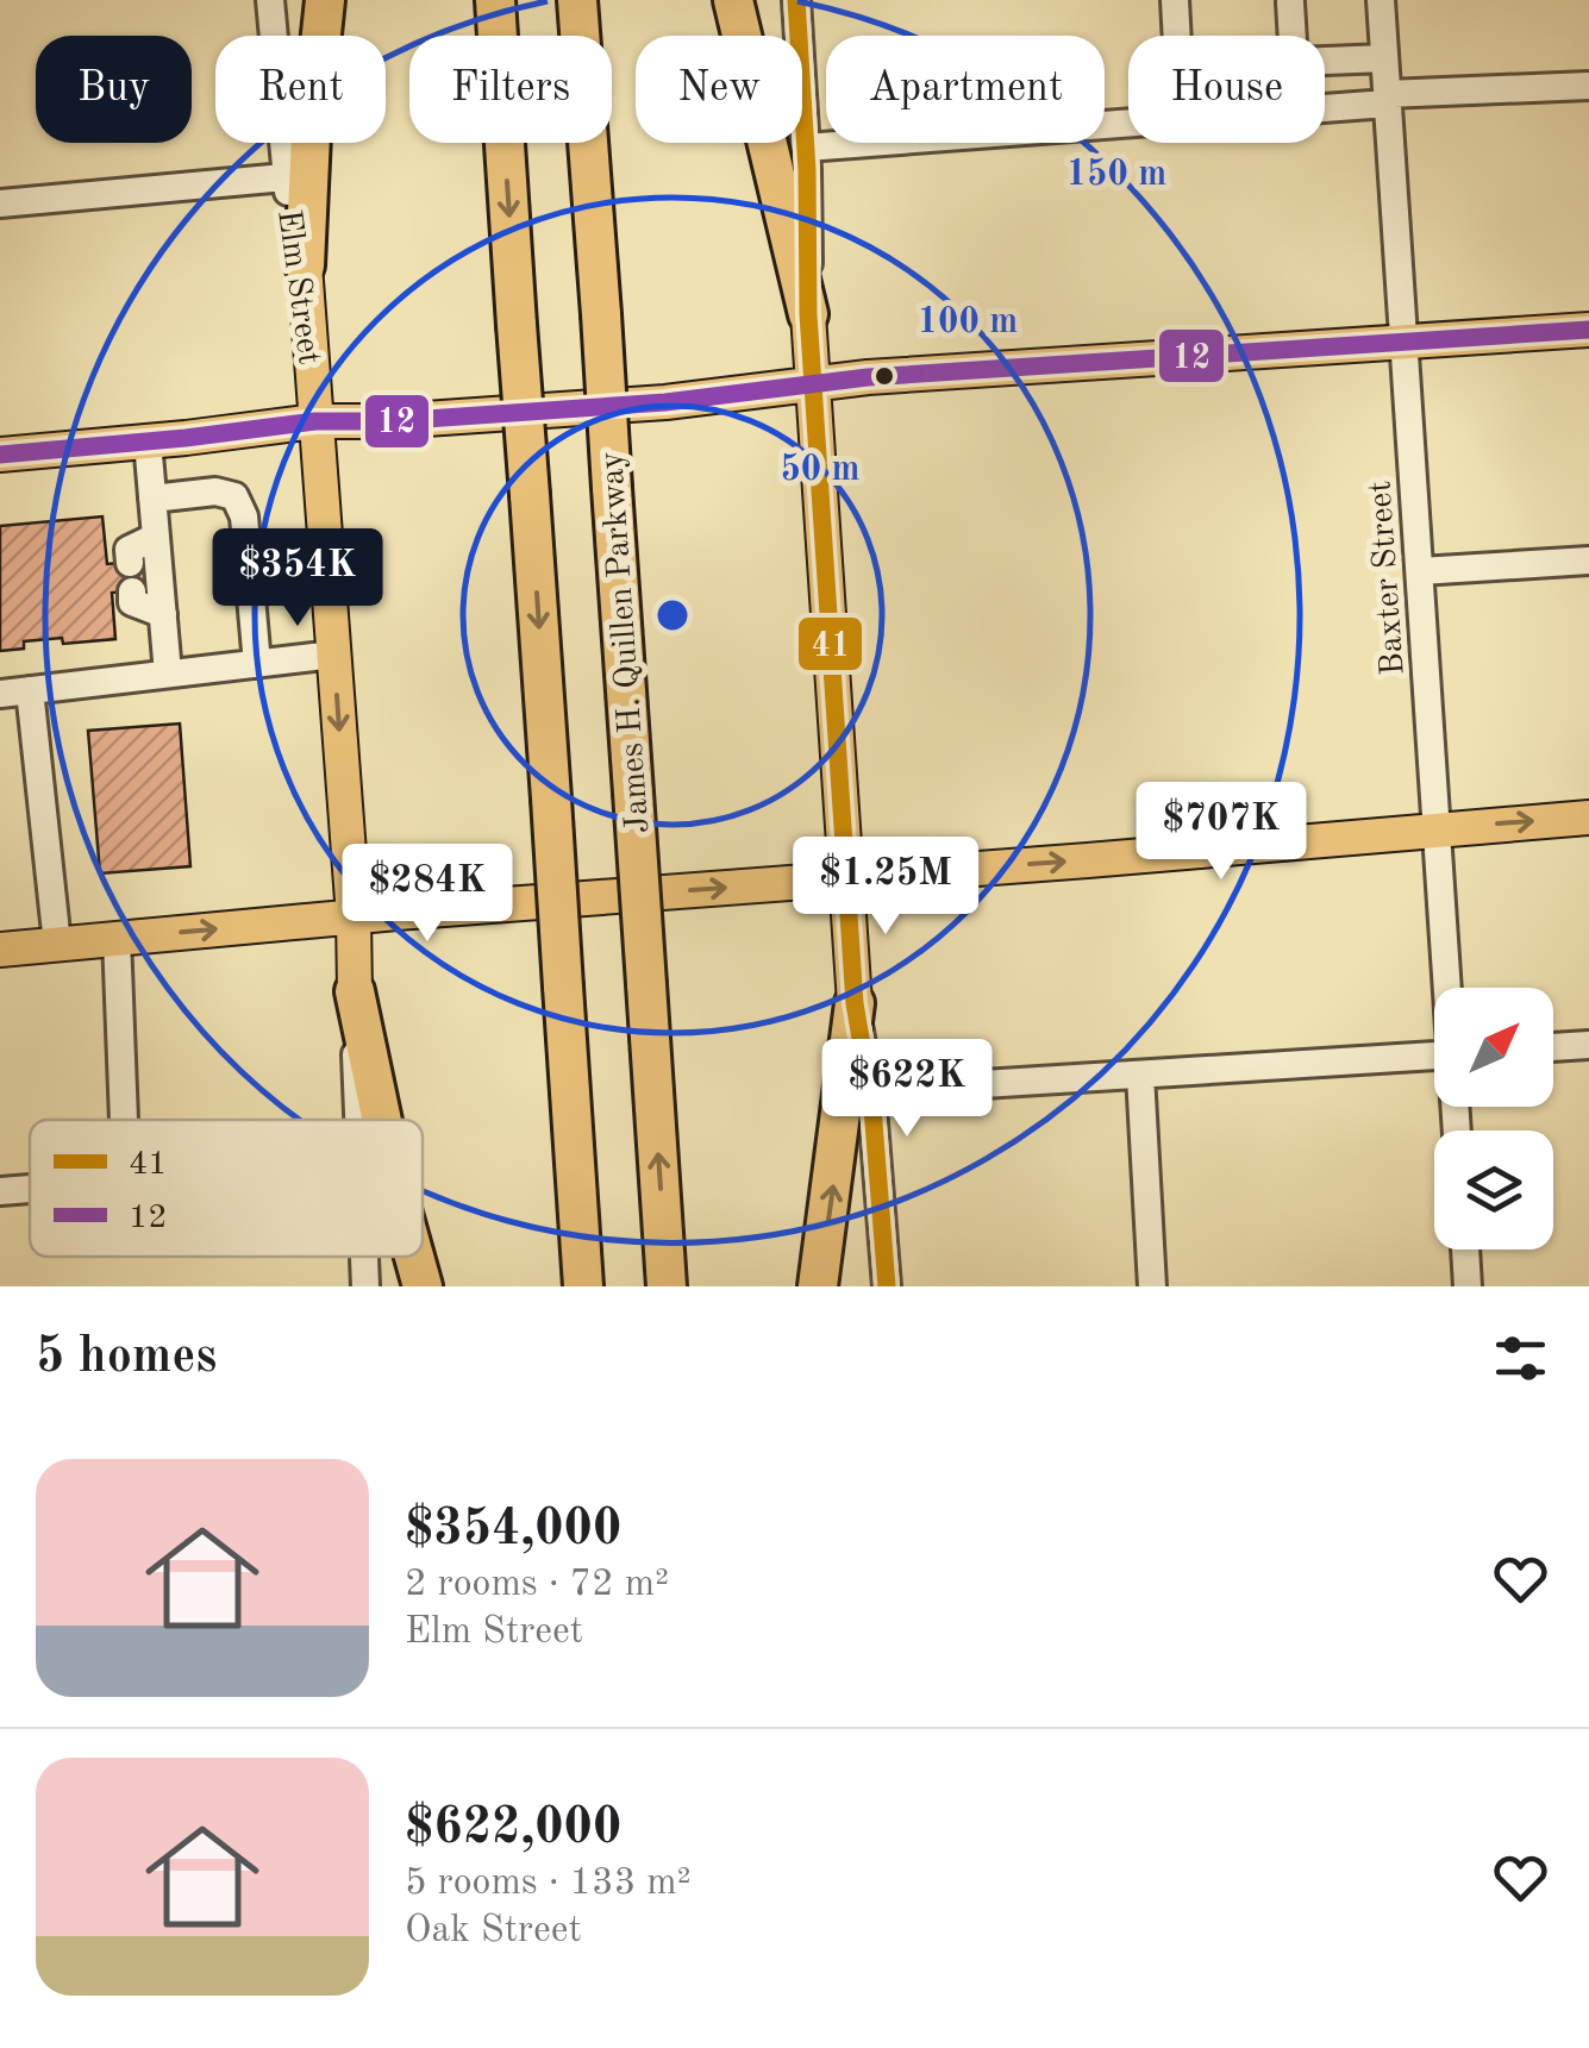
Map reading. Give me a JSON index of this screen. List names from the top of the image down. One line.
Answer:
{"streets":{"highway":["James H. Quillen Parkway"],"main road":["Elm Street"],"street":["Baxter Street"]},"lines":["transit line 41","transit line 12"],"legend":["41","12"],"north":"top right","page":{"chip":["Buy","Rent","Filters","New","Apartment","House"],"price":["$354K","$707K","$1.25M","$284K","$622K"],"heading":"5 homes","list":[{"name":"$354,000","note":"2 rooms · 72 m² · Elm Street"},{"name":"$622,000","note":"5 rooms · 133 m² · Oak Street"}]},"rings":["150 m","100 m","50 m"]}
